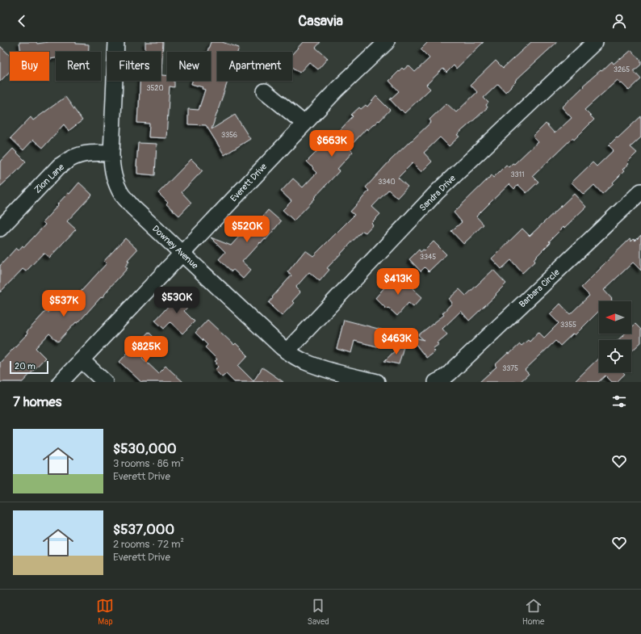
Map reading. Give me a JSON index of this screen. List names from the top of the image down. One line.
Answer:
{"streets":{"street":["Zion Lane","Everett Drive","Sandra Drive","Downey Avenue","Barbara Circle"]},"crossings":[["Zion Lane","Downey Avenue"],["Everett Drive","Downey Avenue"],["Sandra Drive","Downey Avenue"]],"house_numbers":["3265","3520","3356","3311","3340","3345","3355","3375"],"scale_bar":"20 m","north":"left","page":{"header":"Casavia","chip":["Buy","Rent","Filters","New","Apartment"],"price":["$663K","$520K","$413K","$530K","$537K","$463K","$825K"],"scale":"20 m","heading":"7 homes","list":[{"name":"$530,000","note":"3 rooms · 86 m² · Everett Drive"},{"name":"$537,000","note":"2 rooms · 72 m² · Everett Drive"}],"tabs":["Map","Saved","Home"]}}
